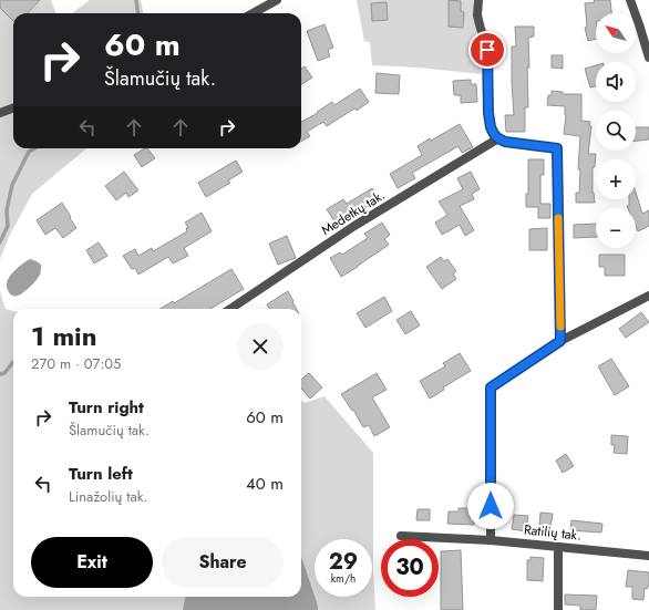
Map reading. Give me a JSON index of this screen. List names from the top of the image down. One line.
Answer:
{"streets":{"street":["Medetkų tak.","Ratilių tak."]},"north":"top left","page":{"map_buttons":["+","−"],"turn":["60 m","Šlamučių tak."],"heading":["1 min","270 m · 07:05"],"list":[{"name":"Turn right","note":"Šlamučių tak.","value":"60 m"},{"name":"Turn left","note":"Linažolių tak.","value":"40 m"}],"buttons":["Exit","Share"],"speed":"29 km/h","limit":"30"}}
